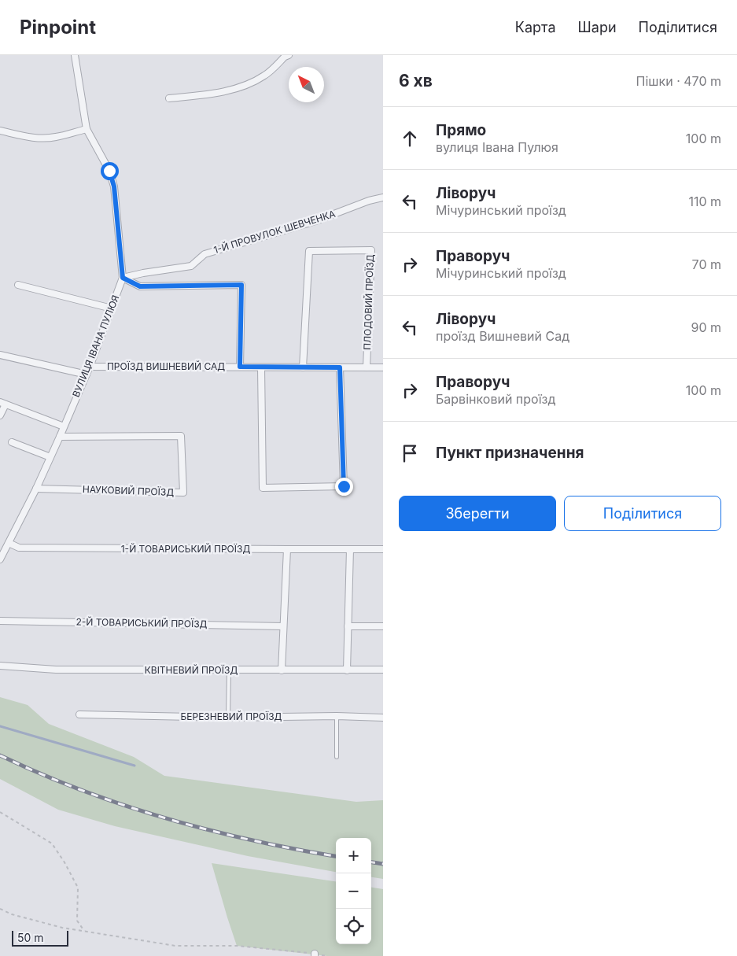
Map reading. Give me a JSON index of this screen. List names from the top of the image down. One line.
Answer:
{"streets":{"street":["1-Й ПРОВУЛОК ШЕВЧЕНКА","ПЛОДОВИЙ ПРОЇЗД","ВУЛИЦЯ ІВАНА ПУЛЮЯ","ПРОЇЗД ВИШНЕВИЙ САД","НАУКОВИЙ ПРОЇЗД","1-Й ТОВАРИСЬКИЙ ПРОЇЗД","2-Й ТОВАРИСЬКИЙ ПРОЇЗД","КВІТНЕВИЙ ПРОЇЗД","БЕРЕЗНЕВИЙ ПРОЇЗД"]},"crossings":[["1-Й ПРОВУЛОК ШЕВЧЕНКА","ВУЛИЦЯ ІВАНА ПУЛЮЯ"],["ПЛОДОВИЙ ПРОЇЗД","ПРОЇЗД ВИШНЕВИЙ САД"],["ВУЛИЦЯ ІВАНА ПУЛЮЯ","ПРОЇЗД ВИШНЕВИЙ САД"],["ВУЛИЦЯ ІВАНА ПУЛЮЯ","НАУКОВИЙ ПРОЇЗД"],["ВУЛИЦЯ ІВАНА ПУЛЮЯ","1-Й ТОВАРИСЬКИЙ ПРОЇЗД"]],"scale_bar":"50 m","north":"top left","page":{"header":"Pinpoint","nav":["Карта","Шари","Поділитися"],"heading":["6 хв","Пішки · 470 m"],"list":[["Прямо","вулиця Івана Пулюя","100 m"],["Ліворуч","Мічуринський проїзд","110 m"],["Праворуч","Мічуринський проїзд","70 m"],["Ліворуч","проїзд Вишневий Сад","90 m"],["Праворуч","Барвінковий проїзд","100 m"],"Пункт призначення"],"buttons":["Зберегти","Поділитися"],"map_buttons":["+","−"],"scale":"50 m"}}
